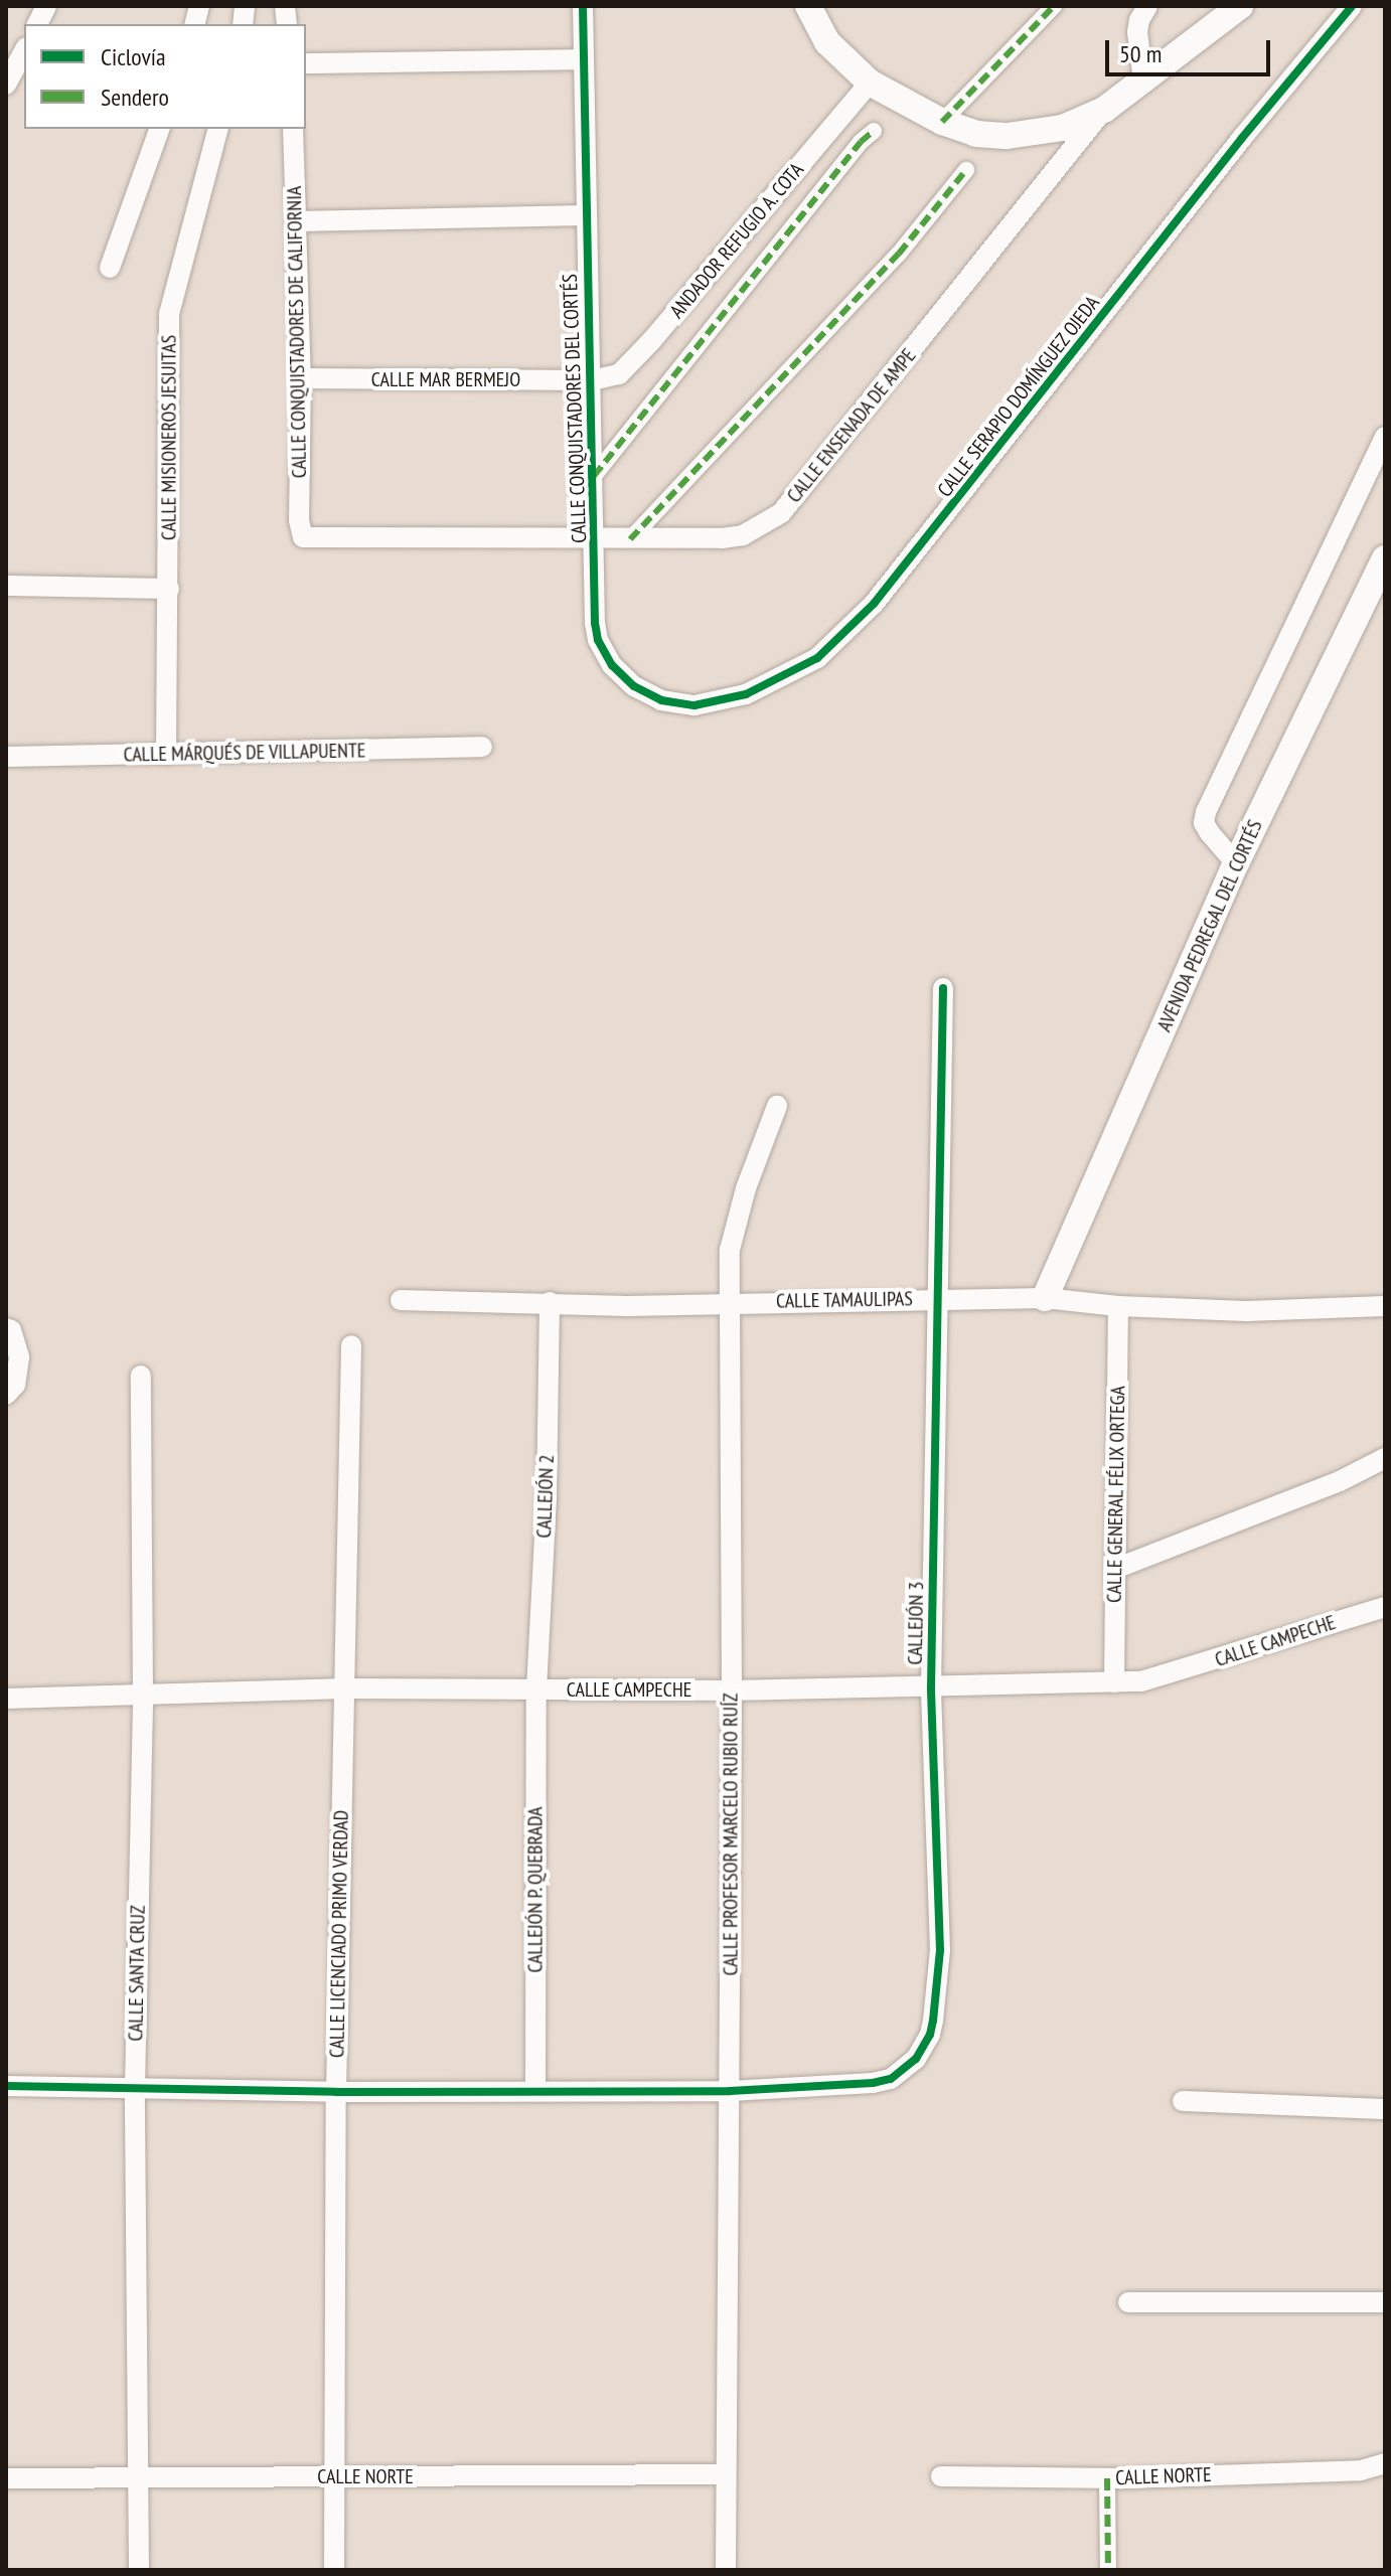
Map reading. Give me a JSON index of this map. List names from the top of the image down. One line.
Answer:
{"streets":{"street":["ANDADOR REFUGIO A. COTA","CALLE CONQUISTADORES DE CALIFORNIA","CALLE MAR BERMEJO","CALLE SERAPIO DOMÍNGUEZ OJEDA","CALLE CONQUISTADORES DEL CORTÉS","CALLE ENSENADA DE AMPE","CALLE MISIONEROS JESUITAS","CALLE MÁRQUÉS DE VILLAPUENTE","AVENIDA PEDREGAL DEL CORTÉS","CALLE TAMAULIPAS","CALLE GENERAL FÉLIX ORTEGA","CALLEJÓN 2","CALLEJÓN 3","CALLE CAMPECHE","CALLE PROFESOR MARCELO RUBIO RUÍZ","CALLEJÓN P. QUEBRADA","CALLE LICENCIADO PRIMO VERDAD","CALLE SANTA CRUZ","CALLE NORTE"]},"crossings":[["ANDADOR REFUGIO A. COTA","CALLE MAR BERMEJO"],["ANDADOR REFUGIO A. COTA","CALLE CONQUISTADORES DEL CORTÉS"],["CALLE CONQUISTADORES DE CALIFORNIA","CALLE MAR BERMEJO"],["CALLE CONQUISTADORES DE CALIFORNIA","CALLE ENSENADA DE AMPE"],["CALLE MAR BERMEJO","CALLE CONQUISTADORES DEL CORTÉS"],["CALLE SERAPIO DOMÍNGUEZ OJEDA","CALLE CONQUISTADORES DEL CORTÉS"],["CALLE CONQUISTADORES DEL CORTÉS","CALLE ENSENADA DE AMPE"],["CALLE MISIONEROS JESUITAS","CALLE MÁRQUÉS DE VILLAPUENTE"],["AVENIDA PEDREGAL DEL CORTÉS","CALLE TAMAULIPAS"],["CALLE TAMAULIPAS","CALLE GENERAL FÉLIX ORTEGA"],["CALLE TAMAULIPAS","CALLEJÓN 2"],["CALLE TAMAULIPAS","CALLEJÓN 3"],["CALLE TAMAULIPAS","CALLE PROFESOR MARCELO RUBIO RUÍZ"],["CALLE GENERAL FÉLIX ORTEGA","CALLE CAMPECHE"],["CALLEJÓN 2","CALLE CAMPECHE"],["CALLEJÓN 2","CALLEJÓN P. QUEBRADA"],["CALLEJÓN 3","CALLE CAMPECHE"],["CALLEJÓN 3","CALLE PROFESOR MARCELO RUBIO RUÍZ"],["CALLEJÓN 3","CALLEJÓN P. QUEBRADA"],["CALLEJÓN 3","CALLE LICENCIADO PRIMO VERDAD"],["CALLEJÓN 3","CALLE SANTA CRUZ"],["CALLE CAMPECHE","CALLE PROFESOR MARCELO RUBIO RUÍZ"],["CALLE CAMPECHE","CALLEJÓN P. QUEBRADA"],["CALLE CAMPECHE","CALLE LICENCIADO PRIMO VERDAD"],["CALLE CAMPECHE","CALLE SANTA CRUZ"],["CALLE PROFESOR MARCELO RUBIO RUÍZ","CALLE NORTE"],["CALLE LICENCIADO PRIMO VERDAD","CALLE NORTE"],["CALLE SANTA CRUZ","CALLE NORTE"]],"legend":["Ciclovía","Sendero"],"scale_bar":"50 m"}
